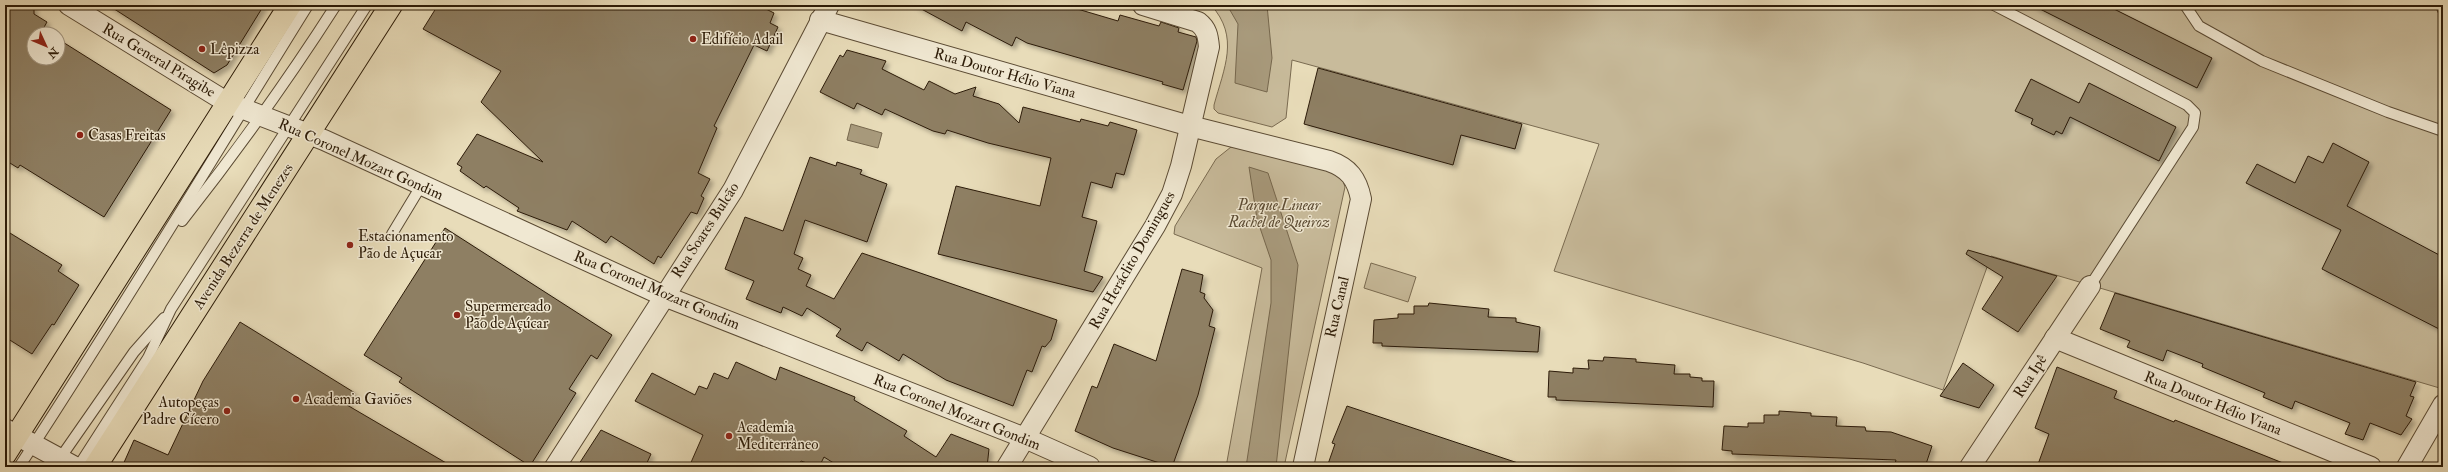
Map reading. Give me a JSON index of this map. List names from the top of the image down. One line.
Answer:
{"streets":{"main road":["Avenida Bezerra de Menezes"],"street":["Rua General Piragibe","Rua Doutor Hélio Viana","Rua Coronel Mozart Gondim","Rua Soares Bulcão","Rua Heráclito Domingues","Rua Canal","Rua Ipê"]},"crossings":[["Rua General Piragibe","Rua Coronel Mozart Gondim"],["Rua Doutor Hélio Viana","Rua Soares Bulcão"],["Rua Doutor Hélio Viana","Rua Heráclito Domingues"],["Rua Doutor Hélio Viana","Rua Canal"],["Rua Doutor Hélio Viana","Rua Ipê"],["Rua Coronel Mozart Gondim","Rua Soares Bulcão"],["Rua Coronel Mozart Gondim","Avenida Bezerra de Menezes"],["Rua Coronel Mozart Gondim","Rua Heráclito Domingues"],["Rua Heráclito Domingues","Rua Canal"]],"parks":["Parque Linear Rachel de Queiroz"],"places":["Edifício Adail","Lêpizza","Casas Freitas","Estacionamento Pão de Açucar","Supermercado Pão de Açúcar","Academia Gaviões","Autopeças Padre Cícero","Academia Mediterrâneo"],"north":"bottom right"}
